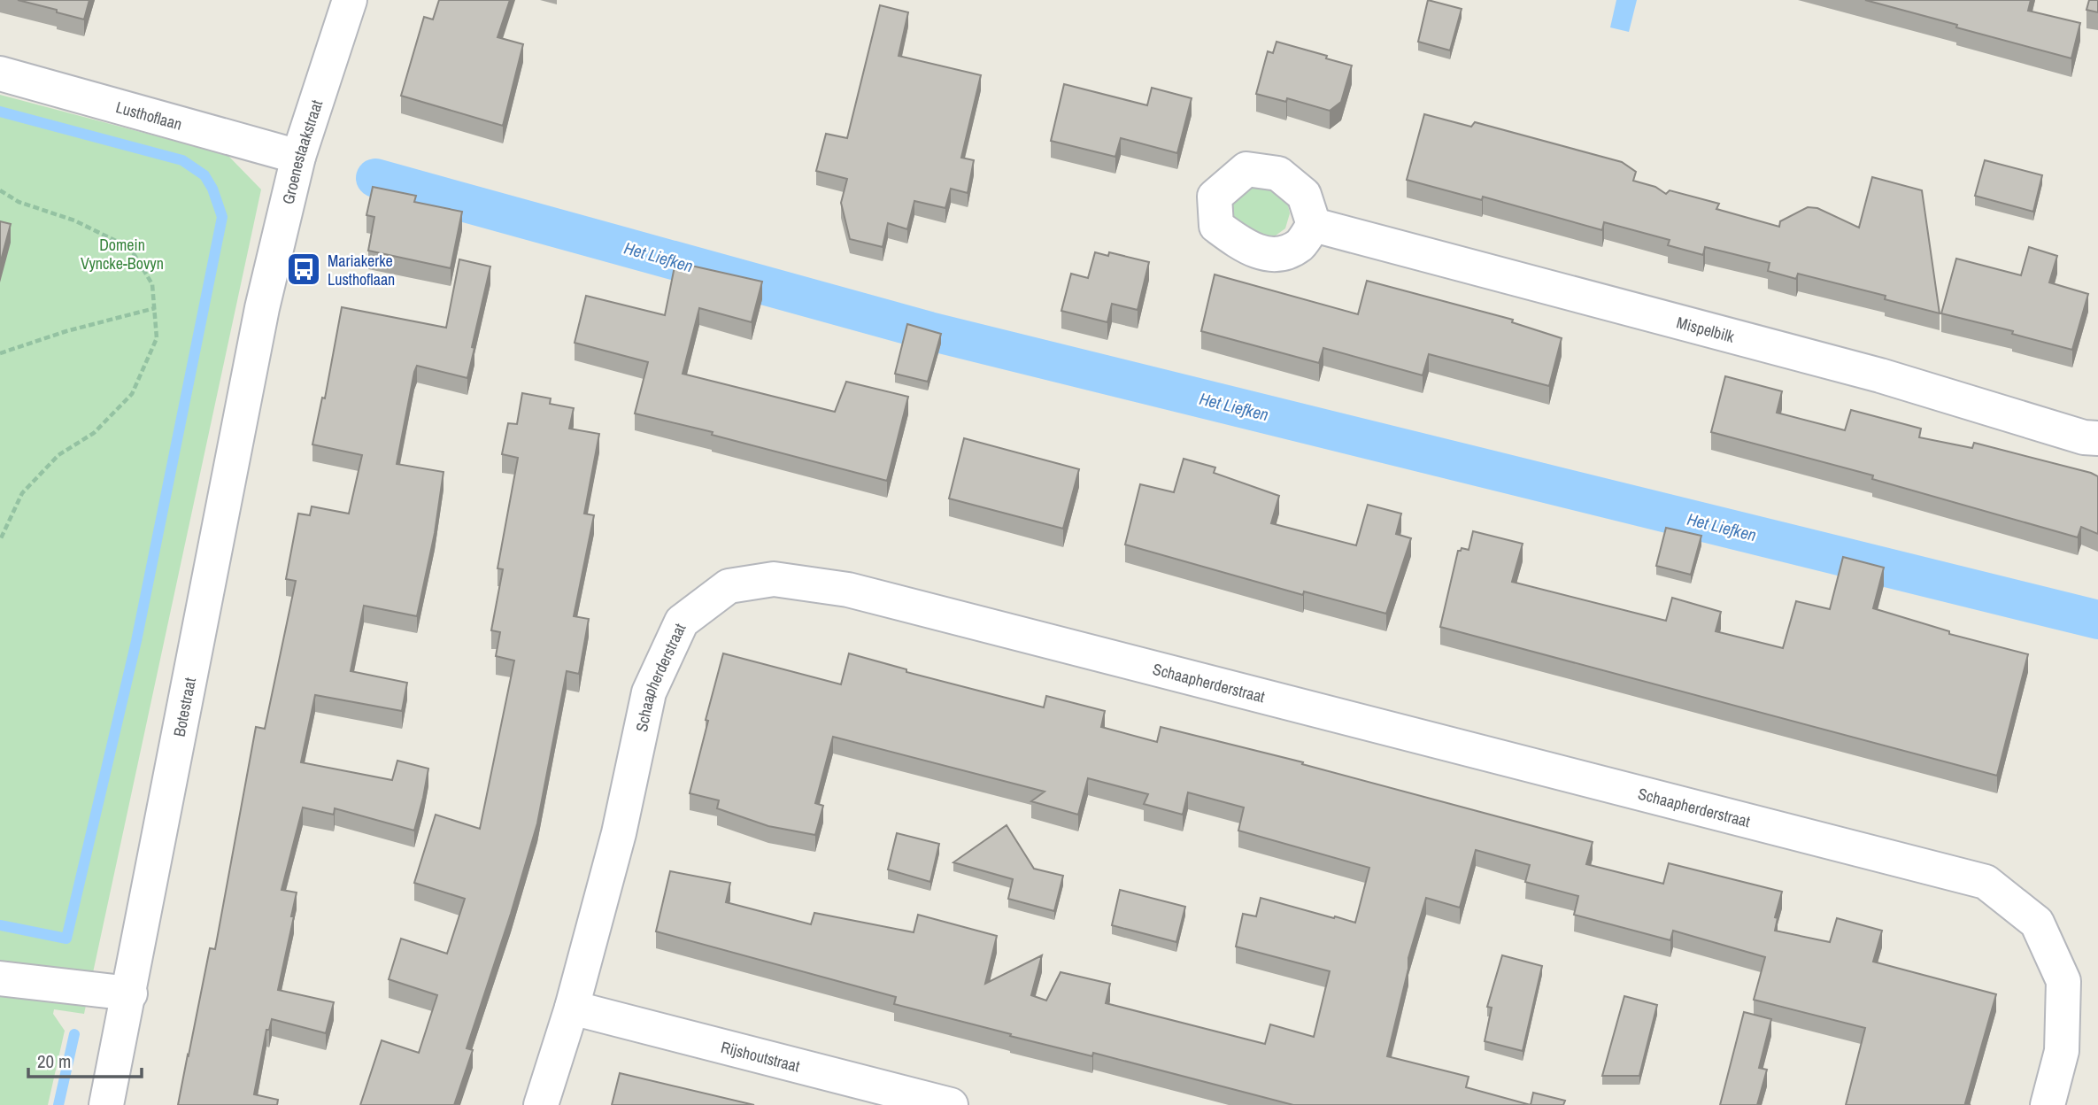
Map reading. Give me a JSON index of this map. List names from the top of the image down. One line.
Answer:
{"streets":{"street":["Lusthoflaan","Groenestaakstraat","Mispelbilk","Schaapherderstraat","Botestraat","Rijshoutstraat"]},"crossings":[["Lusthoflaan","Groenestaakstraat"],["Groenestaakstraat","Botestraat"],["Schaapherderstraat","Rijshoutstraat"]],"water":["Het Liefken"],"parks":["Domein Vyncke-Bovyn"],"places":{"bus stop":["Mariakerke Lusthoflaan"]},"scale_bar":"20 m"}
